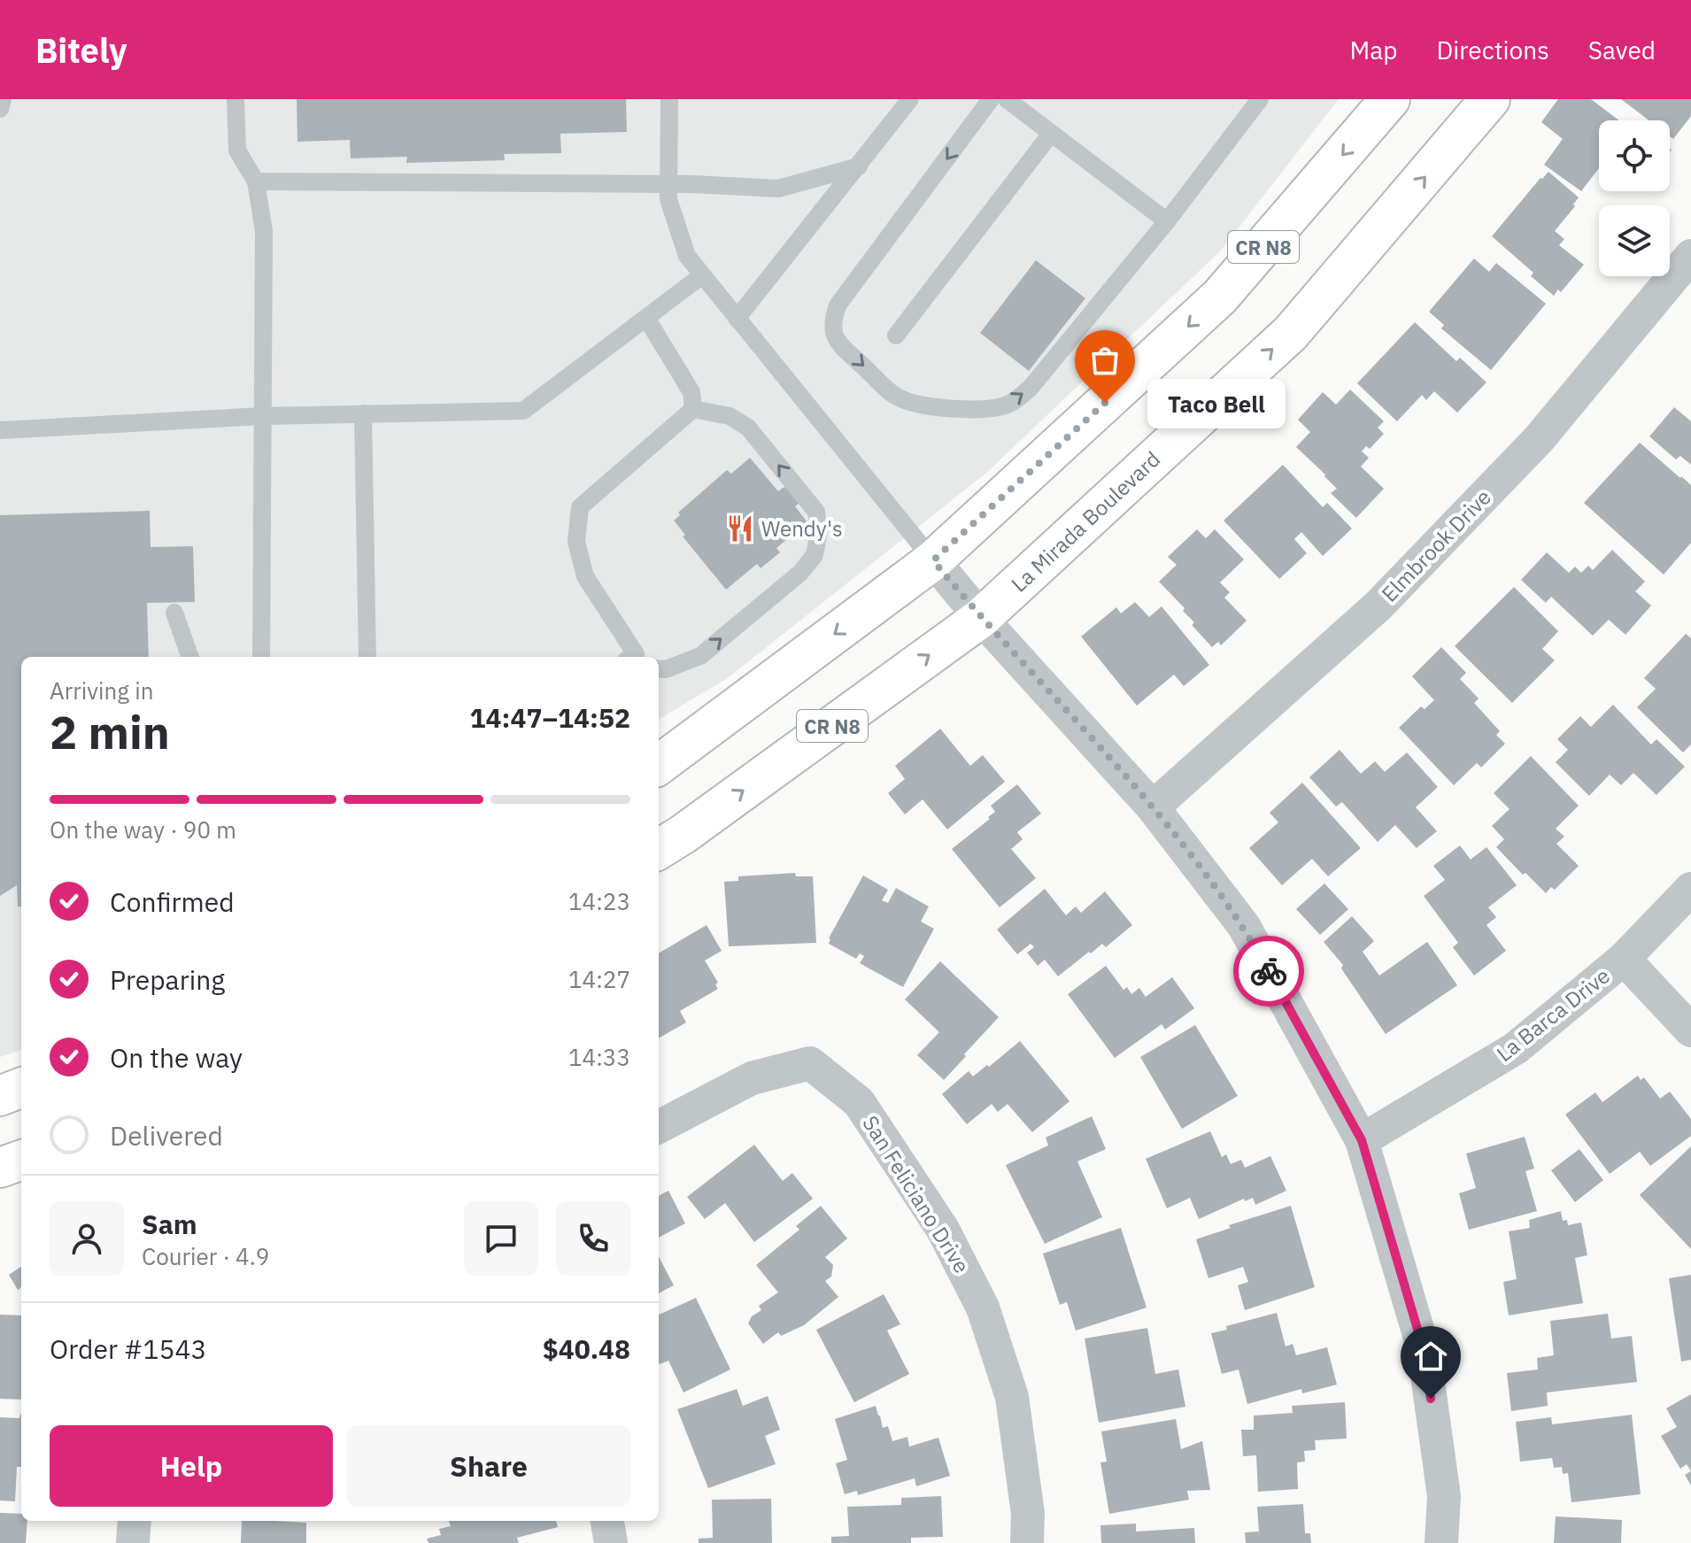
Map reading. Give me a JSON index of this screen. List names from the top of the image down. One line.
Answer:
{"streets":{"main road":["CR N8","La Mirada Boulevard"],"street":["Elmbrook Drive","La Barca Drive","San Feliciano Drive"]},"places":{"other":["Taco Bell"],"restaurant":["Wendy's"]},"page":{"header":"Bitely","nav":["Map","Directions","Saved"],"bubble":"Taco Bell","heading":["2 min","Arriving in","14:47–14:52"],"panel":["Sam","Courier · 4.9","Order #1543","$40.48"],"bar":"On the way · 90 m","list":[["Confirmed","14:23"],["Preparing","14:27"],["On the way","14:33"],"Delivered"],"buttons":["Help","Share"]}}
